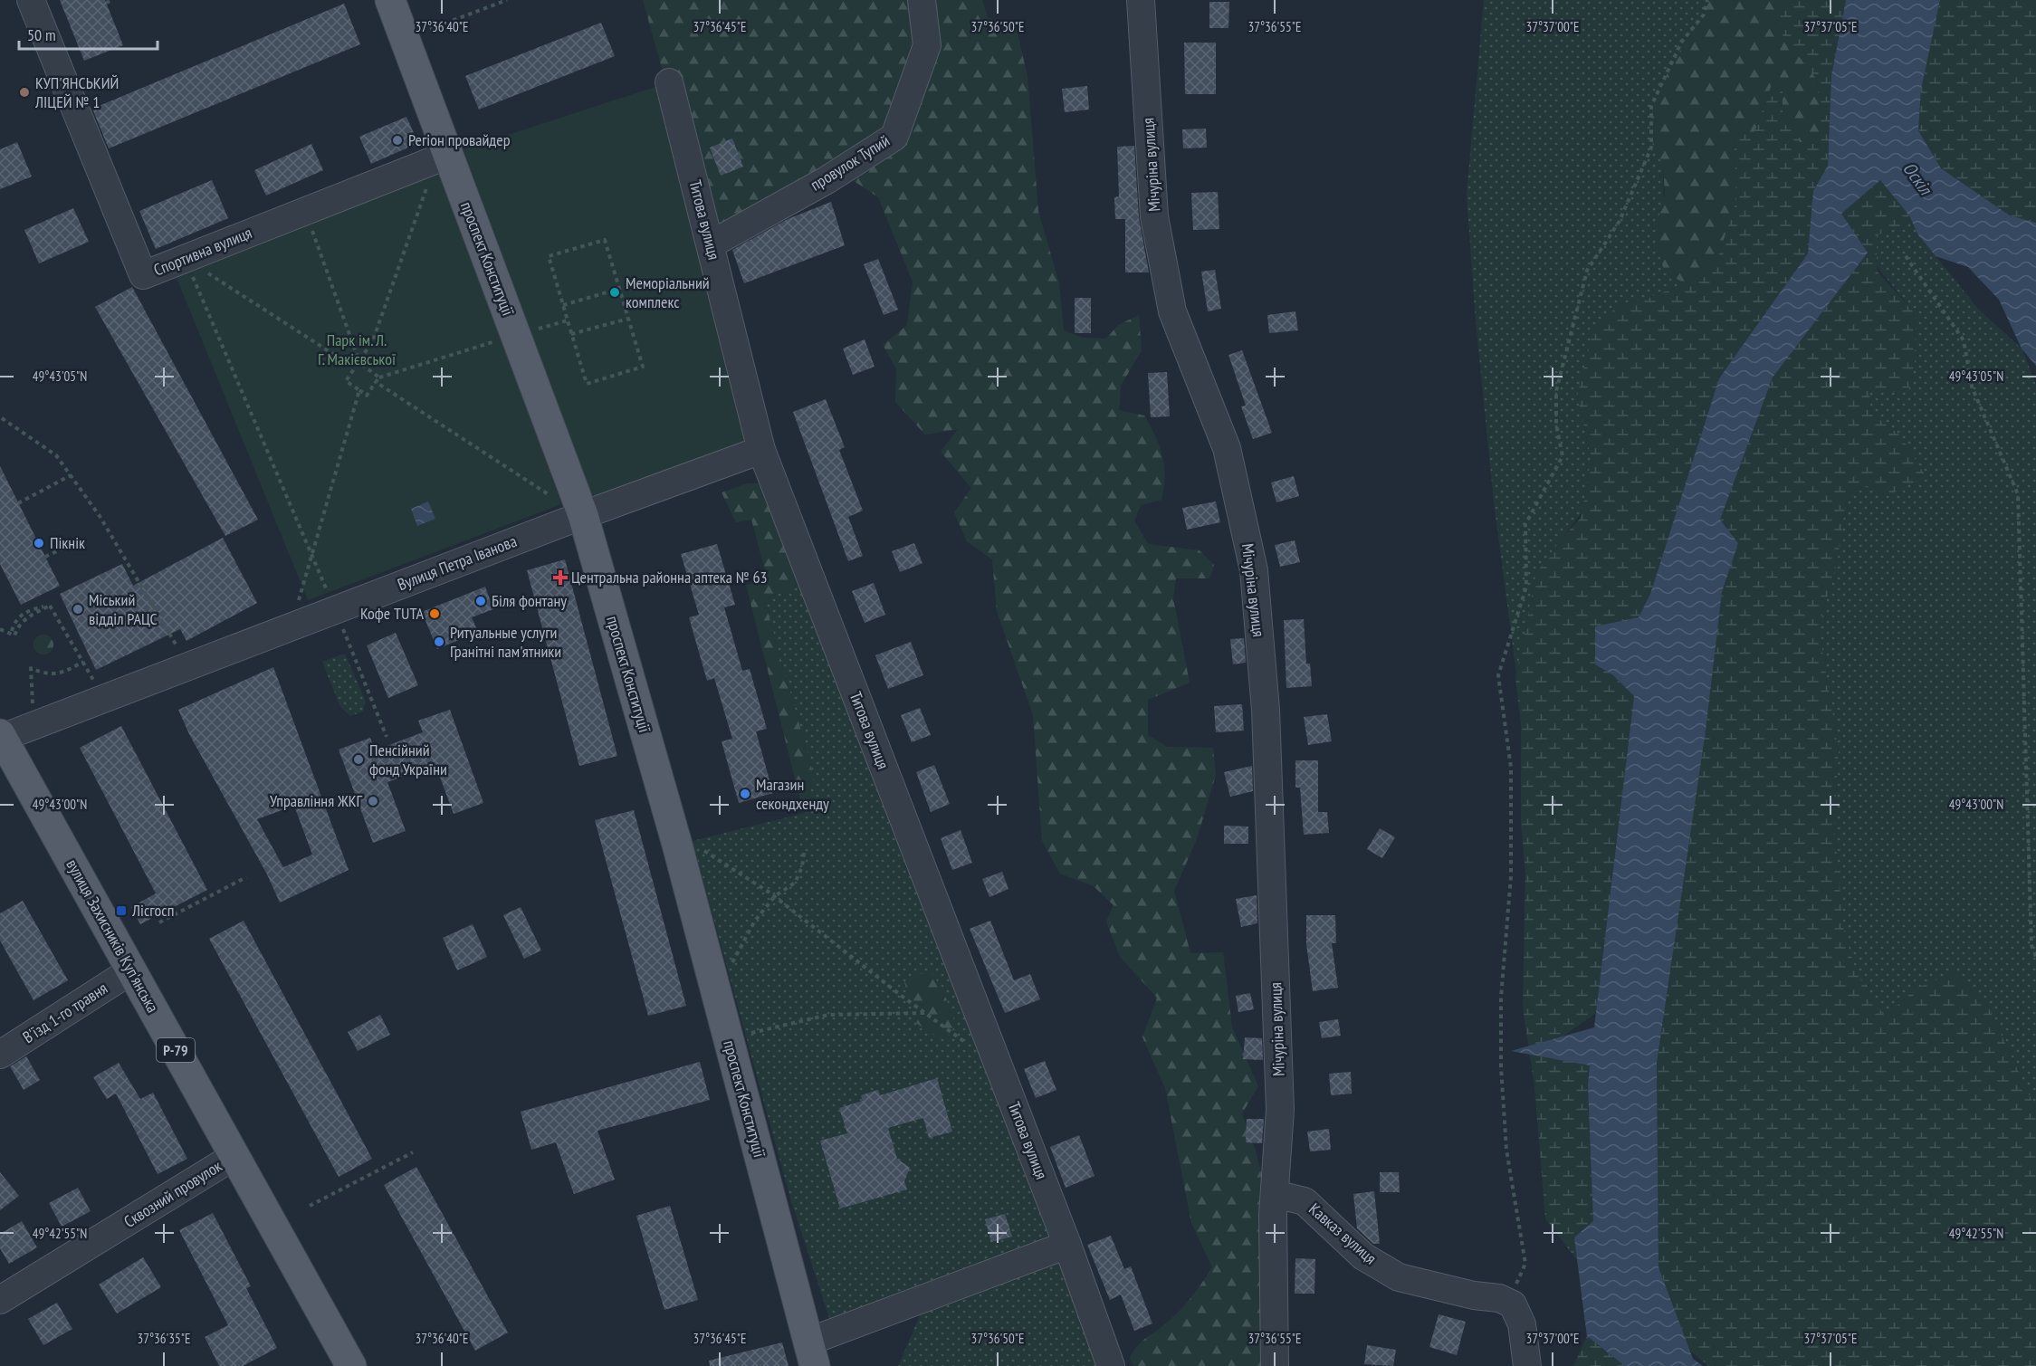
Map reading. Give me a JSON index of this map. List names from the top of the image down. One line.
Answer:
{"streets":{"main road":["проспект Конституції","вулиця Захисників Куп'янська","Р-79"],"street":["провулок Тупий","Мічуріна вулиця","Титова вулиця","Спортивна вулиця","Вулиця Петра Іванова","В'їзд 1-го травня","Сквозний провулок","Кавказ вулиця"]},"crossings":[["провулок Тупий","Титова вулиця"],["Мічуріна вулиця","Кавказ вулиця"],["Титова вулиця","Вулиця Петра Іванова"],["Спортивна вулиця","проспект Конституції"],["проспект Конституції","Вулиця Петра Іванова"],["Вулиця Петра Іванова","вулиця Захисників Куп'янська"],["вулиця Захисників Куп'янська","В'їзд 1-го травня"],["вулиця Захисників Куп'янська","Сквозний провулок"]],"water":["Оскіл"],"parks":["Парк ім. Л. Г. Макієвської"],"places":{"other":["КУП'ЯНСЬКИЙ ЛІЦЕЙ № 1","Регіон провайдер","Меморіальний комплекс","Пікнік","Біля фонтану","Міський відділ РАЦС","Кофе TUTA","Ритуальные услуги Гранітні пам'ятники","Пенсійний фонд України","Магазин секондхенду","Управління ЖКГ"],"health":["Центральна районна аптека № 63"],"transit":["Лісгосп"]},"scale_bar":"50 m","coordinates":["37°36'40\"E","37°36'45\"E","37°36'50\"E","37°36'55\"E","37°37'00\"E","37°37'05\"E","49°43'05\"N","49°43'00\"N","49°42'55\"N","37°36'35\"E"]}
